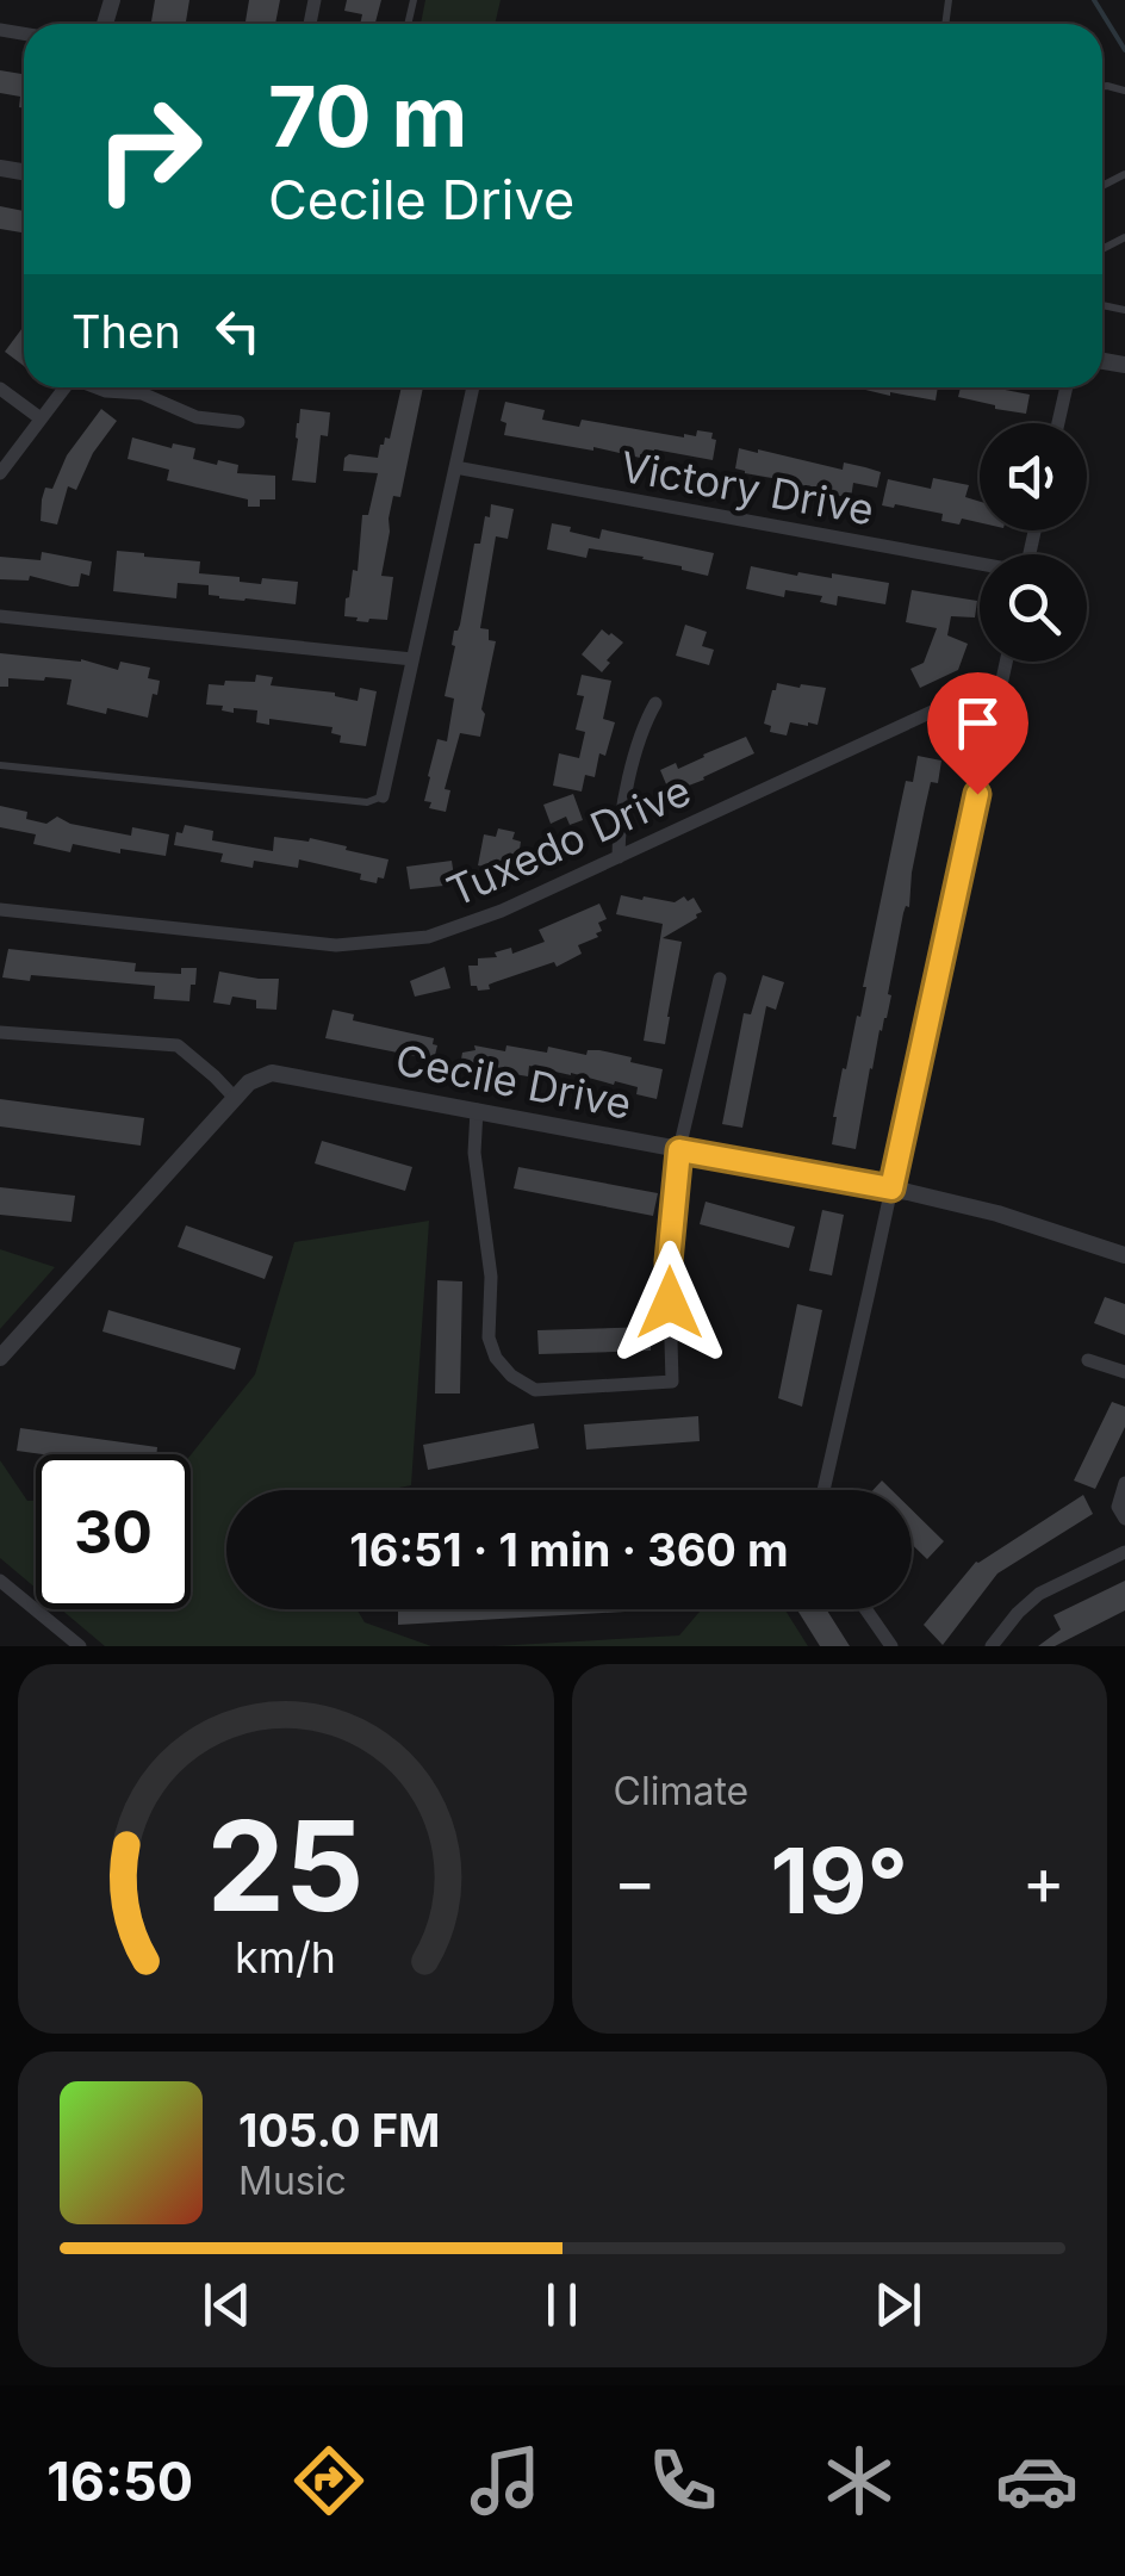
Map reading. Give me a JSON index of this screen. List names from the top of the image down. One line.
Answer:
{"streets":{"street":["Victory Drive","Tuxedo Drive","Cecile Drive"]},"page":{"turn":["70 m","Cecile Drive"],"then":"Then","limit":"30","trip":"16:51 · 1 min · 360 m","tile":"Climate","heat":["−","19°","+"],"song":["105.0 FM","Music"],"tabs":"16:50","gauge":["25","km/h"]}}
